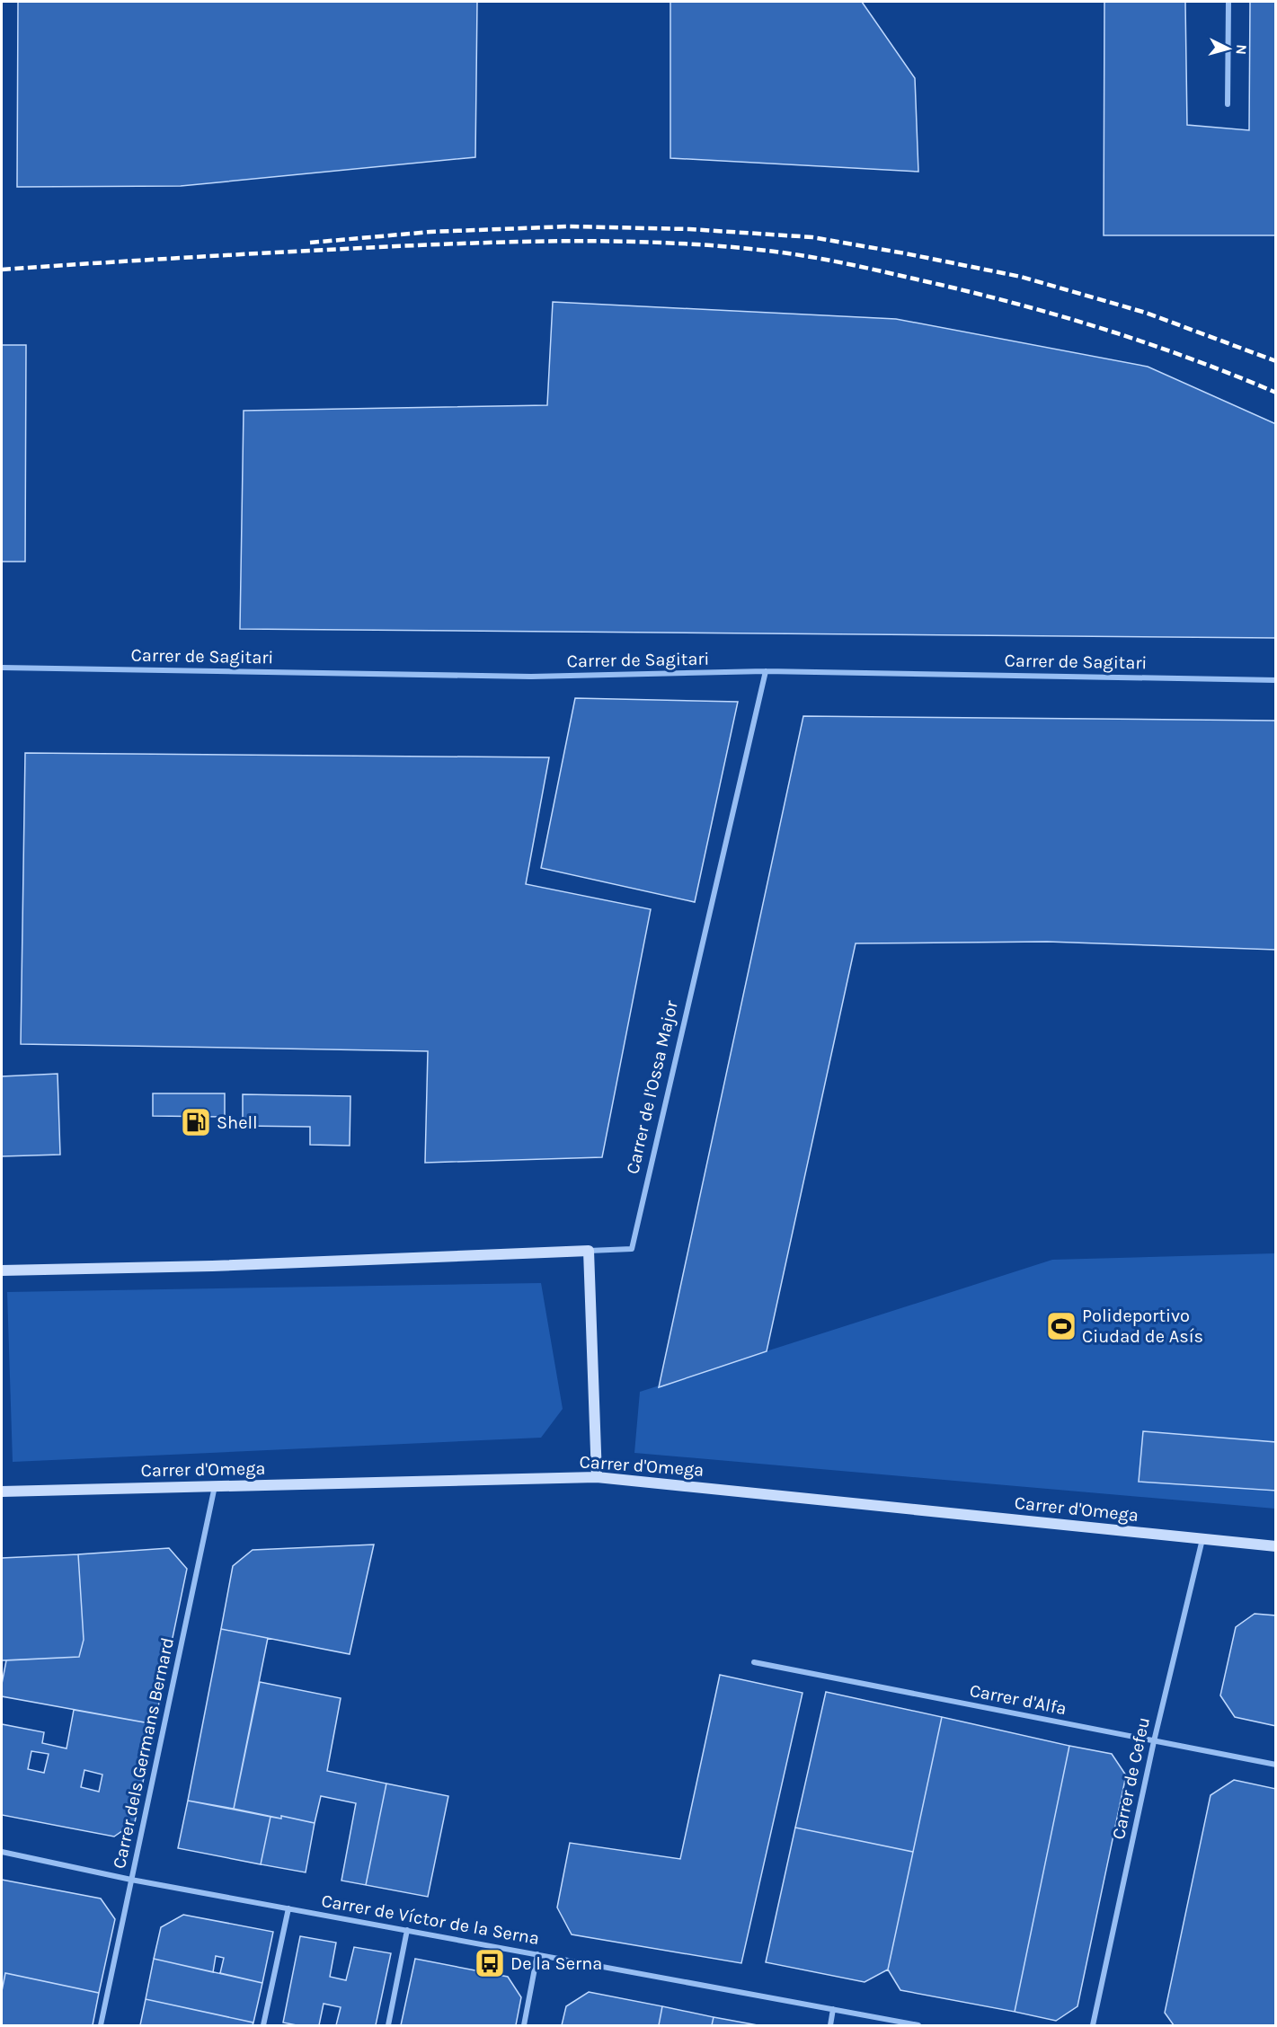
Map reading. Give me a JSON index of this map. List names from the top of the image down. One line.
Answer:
{"streets":{"street":["Carrer de Sagitari","Carrer de l'Ossa Major","Carrer d'Omega","Carrer d'Alfa","Carrer dels Germans Bernard","Carrer de Cefeu","Carrer de Víctor de la Serna"]},"crossings":[["Carrer de Sagitari","Carrer de l'Ossa Major"],["Carrer d'Omega","Carrer dels Germans Bernard"],["Carrer d'Omega","Carrer de Cefeu"],["Carrer d'Alfa","Carrer de Cefeu"],["Carrer dels Germans Bernard","Carrer de Víctor de la Serna"]],"places":{"fuel station":["Shell"],"sports":["Polideportivo Ciudad de Asís"],"bus stop":["De la Serna"]},"north":"right"}
